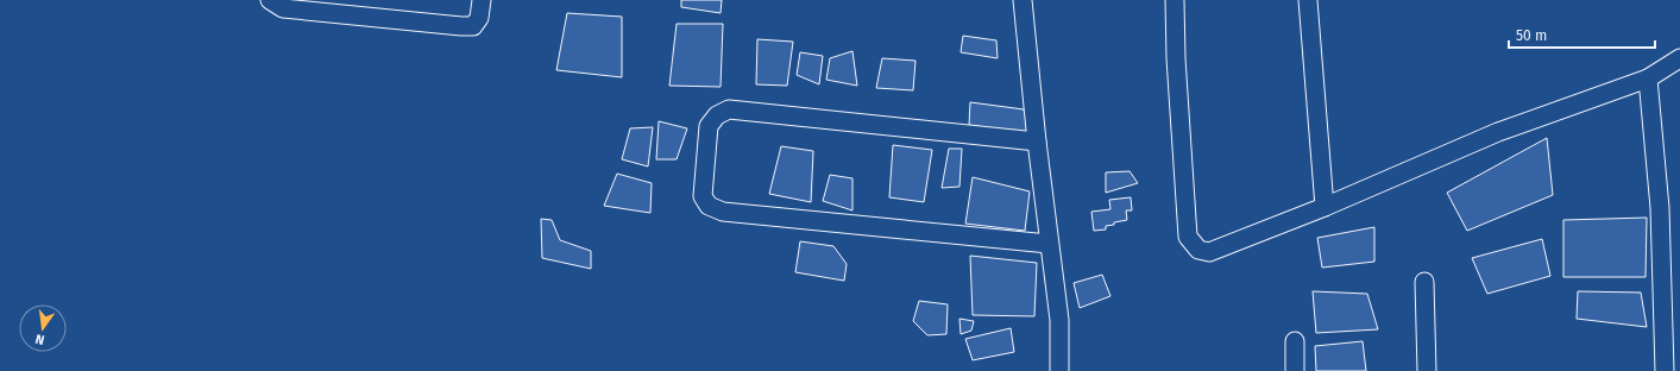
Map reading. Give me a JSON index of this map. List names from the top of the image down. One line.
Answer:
{"scale_bar":"50 m","north":"bottom"}
